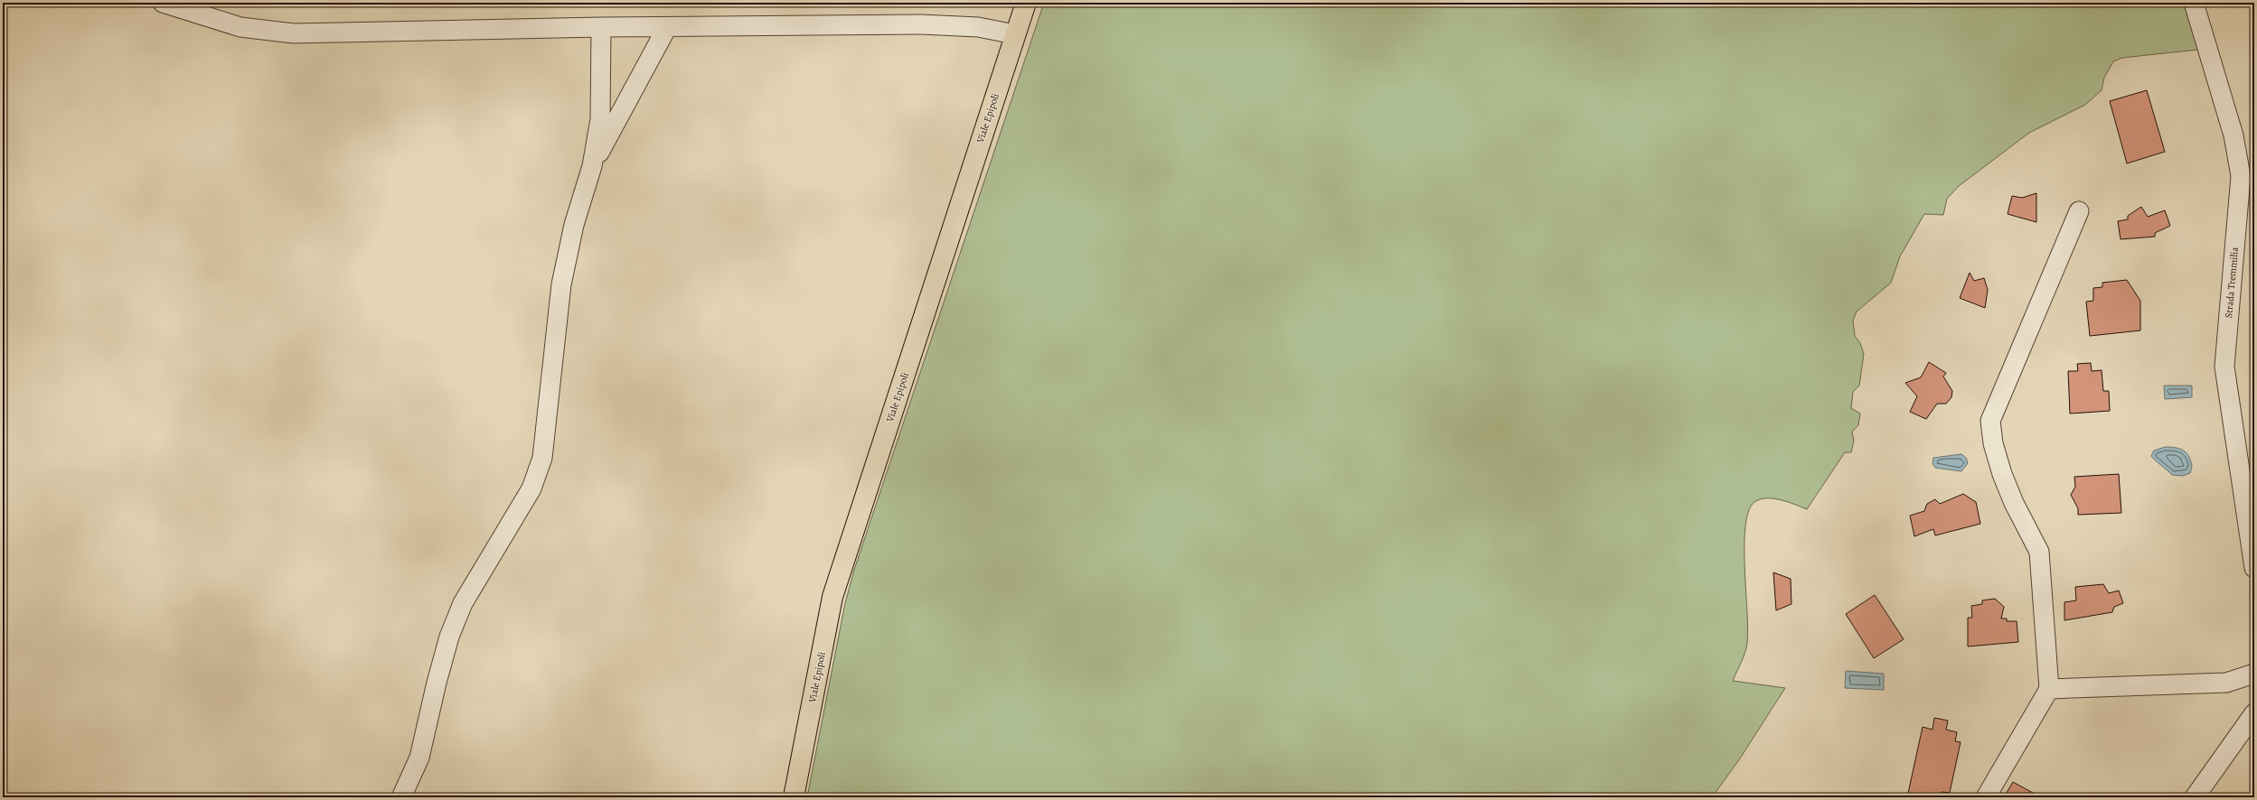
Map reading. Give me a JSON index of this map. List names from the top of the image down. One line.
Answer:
{"streets":{"main road":["Viale Epipoli"],"street":["Strada Tremmilia"]}}
